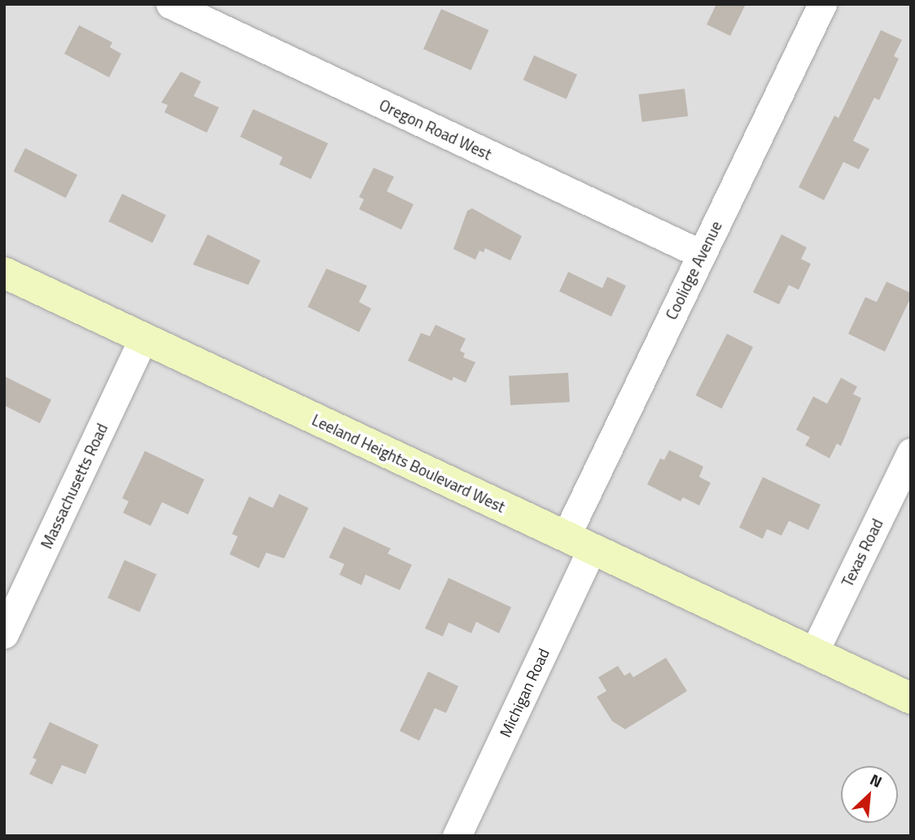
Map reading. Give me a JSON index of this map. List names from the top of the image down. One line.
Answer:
{"streets":{"main road":["Leeland Heights Boulevard West"],"street":["Oregon Road West","Coolidge Avenue","Massachusetts Road","Texas Road","Michigan Road"]},"crossings":[["Oregon Road West","Coolidge Avenue"],["Coolidge Avenue","Leeland Heights Boulevard West"],["Coolidge Avenue","Michigan Road"],["Leeland Heights Boulevard West","Massachusetts Road"],["Leeland Heights Boulevard West","Texas Road"],["Leeland Heights Boulevard West","Michigan Road"]],"north":"top right"}
